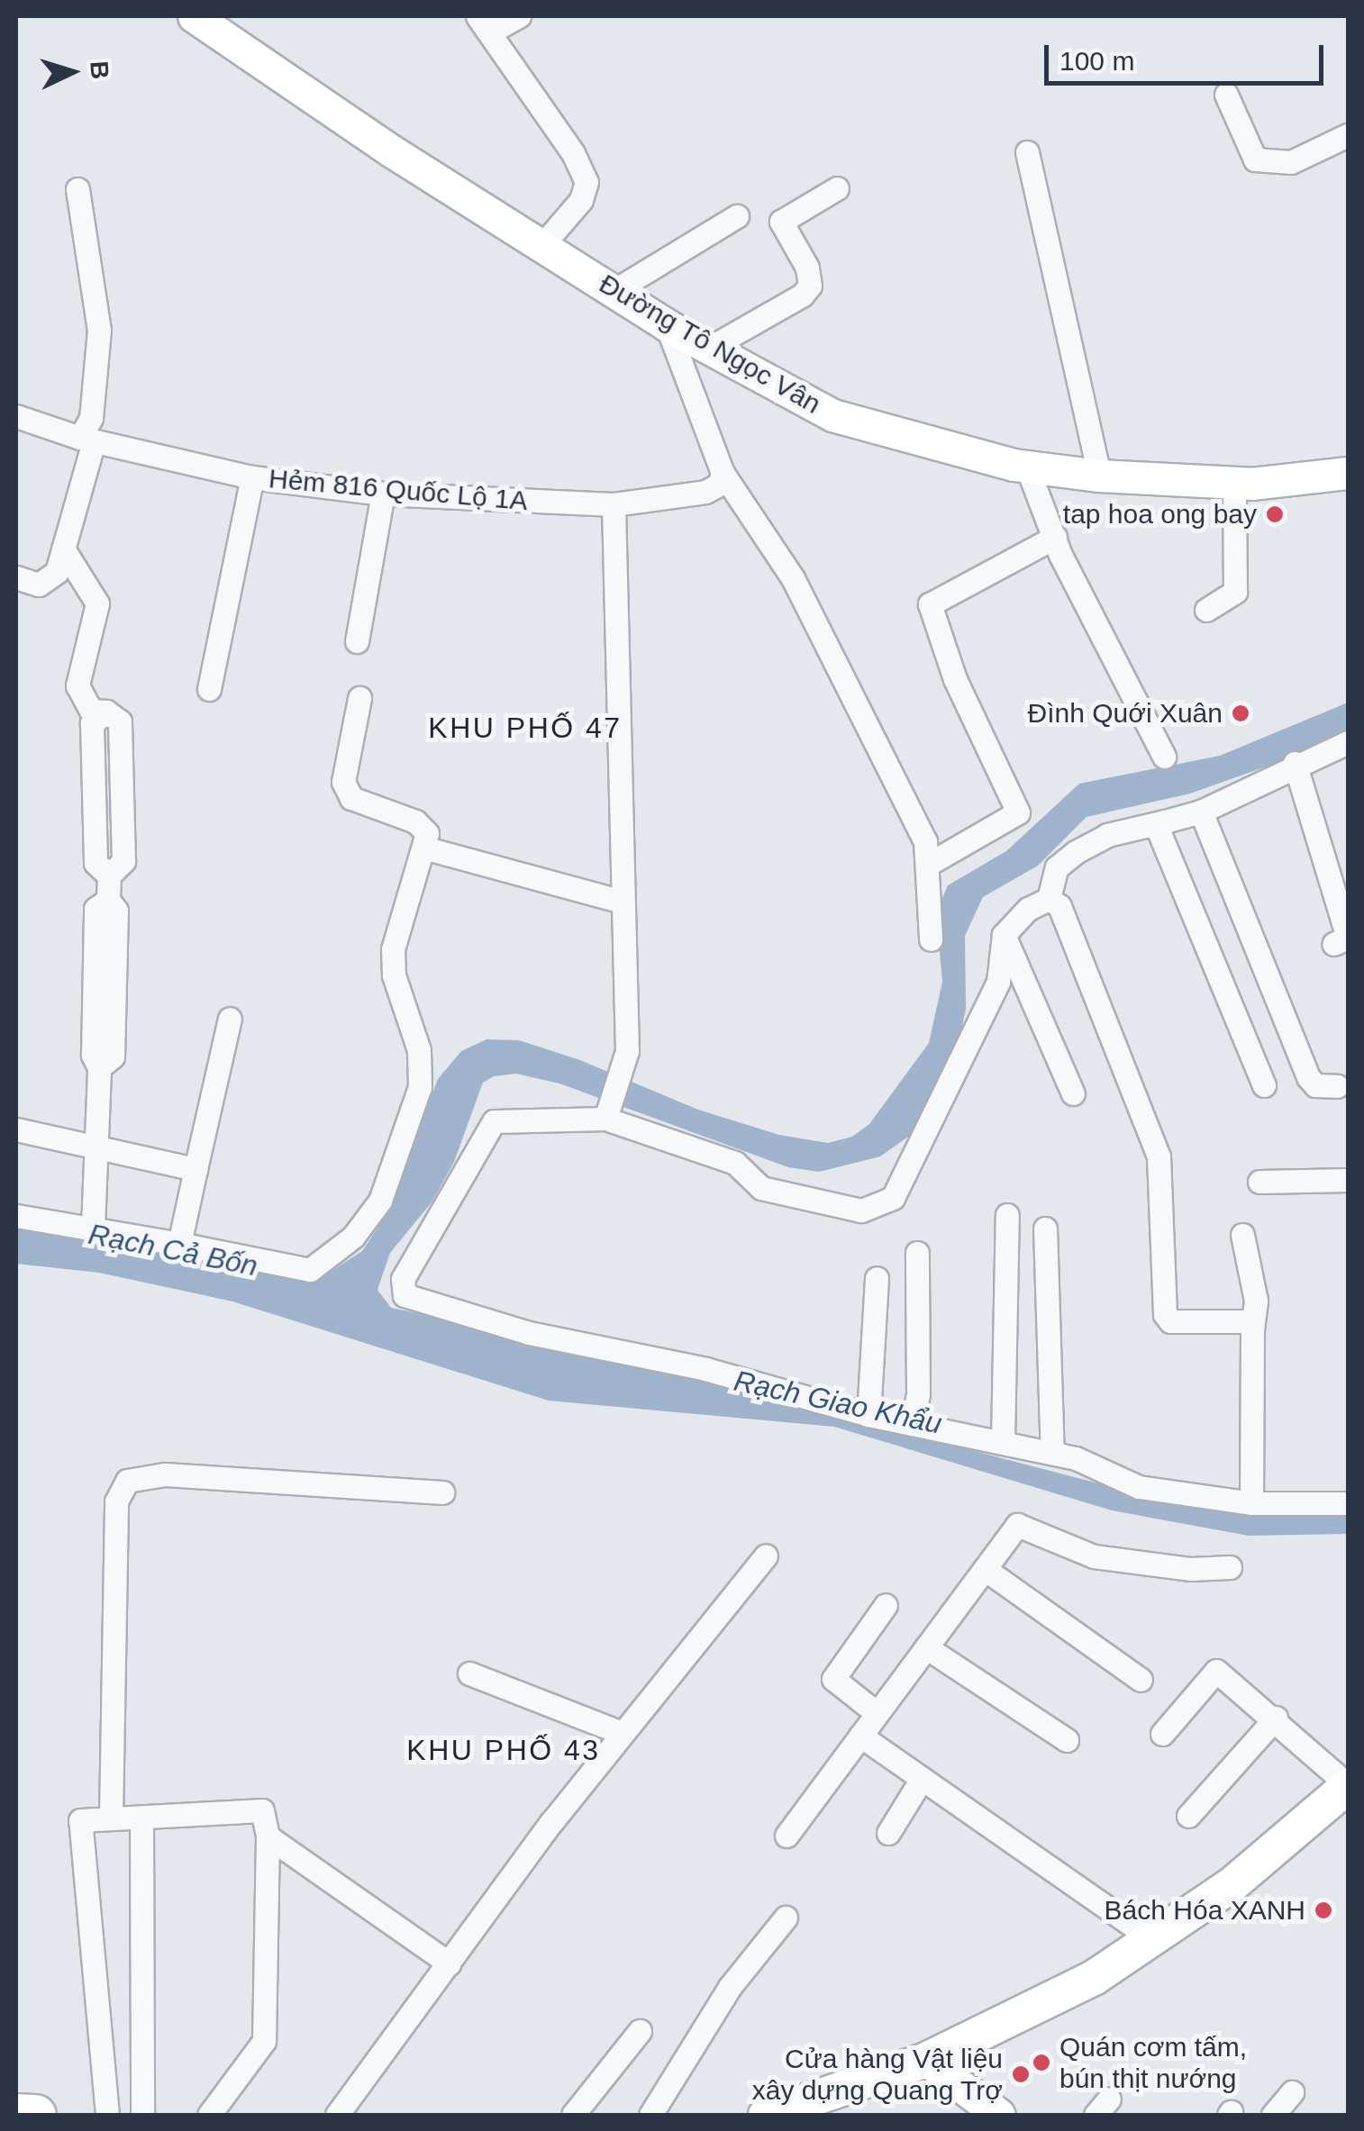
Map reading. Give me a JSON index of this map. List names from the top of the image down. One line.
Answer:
{"streets":{"street":["Đường Tô Ngọc Vân","Hẻm 816 Quốc Lộ 1A"]},"districts":["KHU PHỐ 47","KHU PHỐ 43"],"water":["Rạch Cả Bốn","Rạch Giao Khẩu"],"places":["tap hoa ong bay","Đình Quới Xuân","Bách Hóa XANH","Quán cơm tấm, bún thịt nướng","Cửa hàng Vật liệu xây dựng Quang Trợ"],"scale_bar":"100 m","north":"right"}
